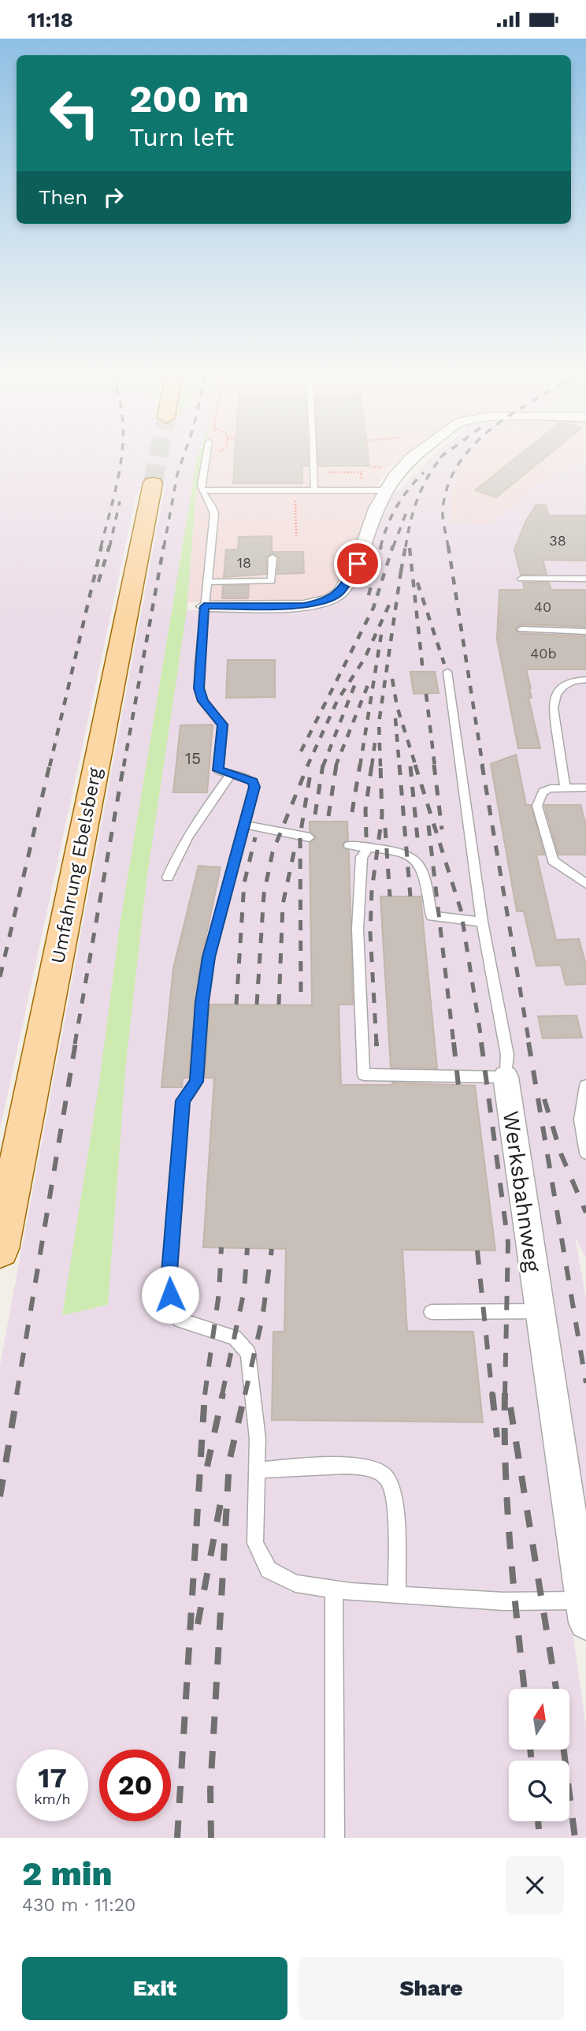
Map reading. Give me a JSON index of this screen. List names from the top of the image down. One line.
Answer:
{"streets":{"main road":["Umfahrung Ebelsberg"],"street":["Werksbahnweg"]},"house_numbers":["38","18","40","40b","15"],"north":"top","page":{"status":"11:18","turn":["200 m","Turn left"],"then":"Then","speed":"17 km/h","limit":"20","heading":["2 min","430 m · 11:20"],"buttons":["Exit","Share"]}}
